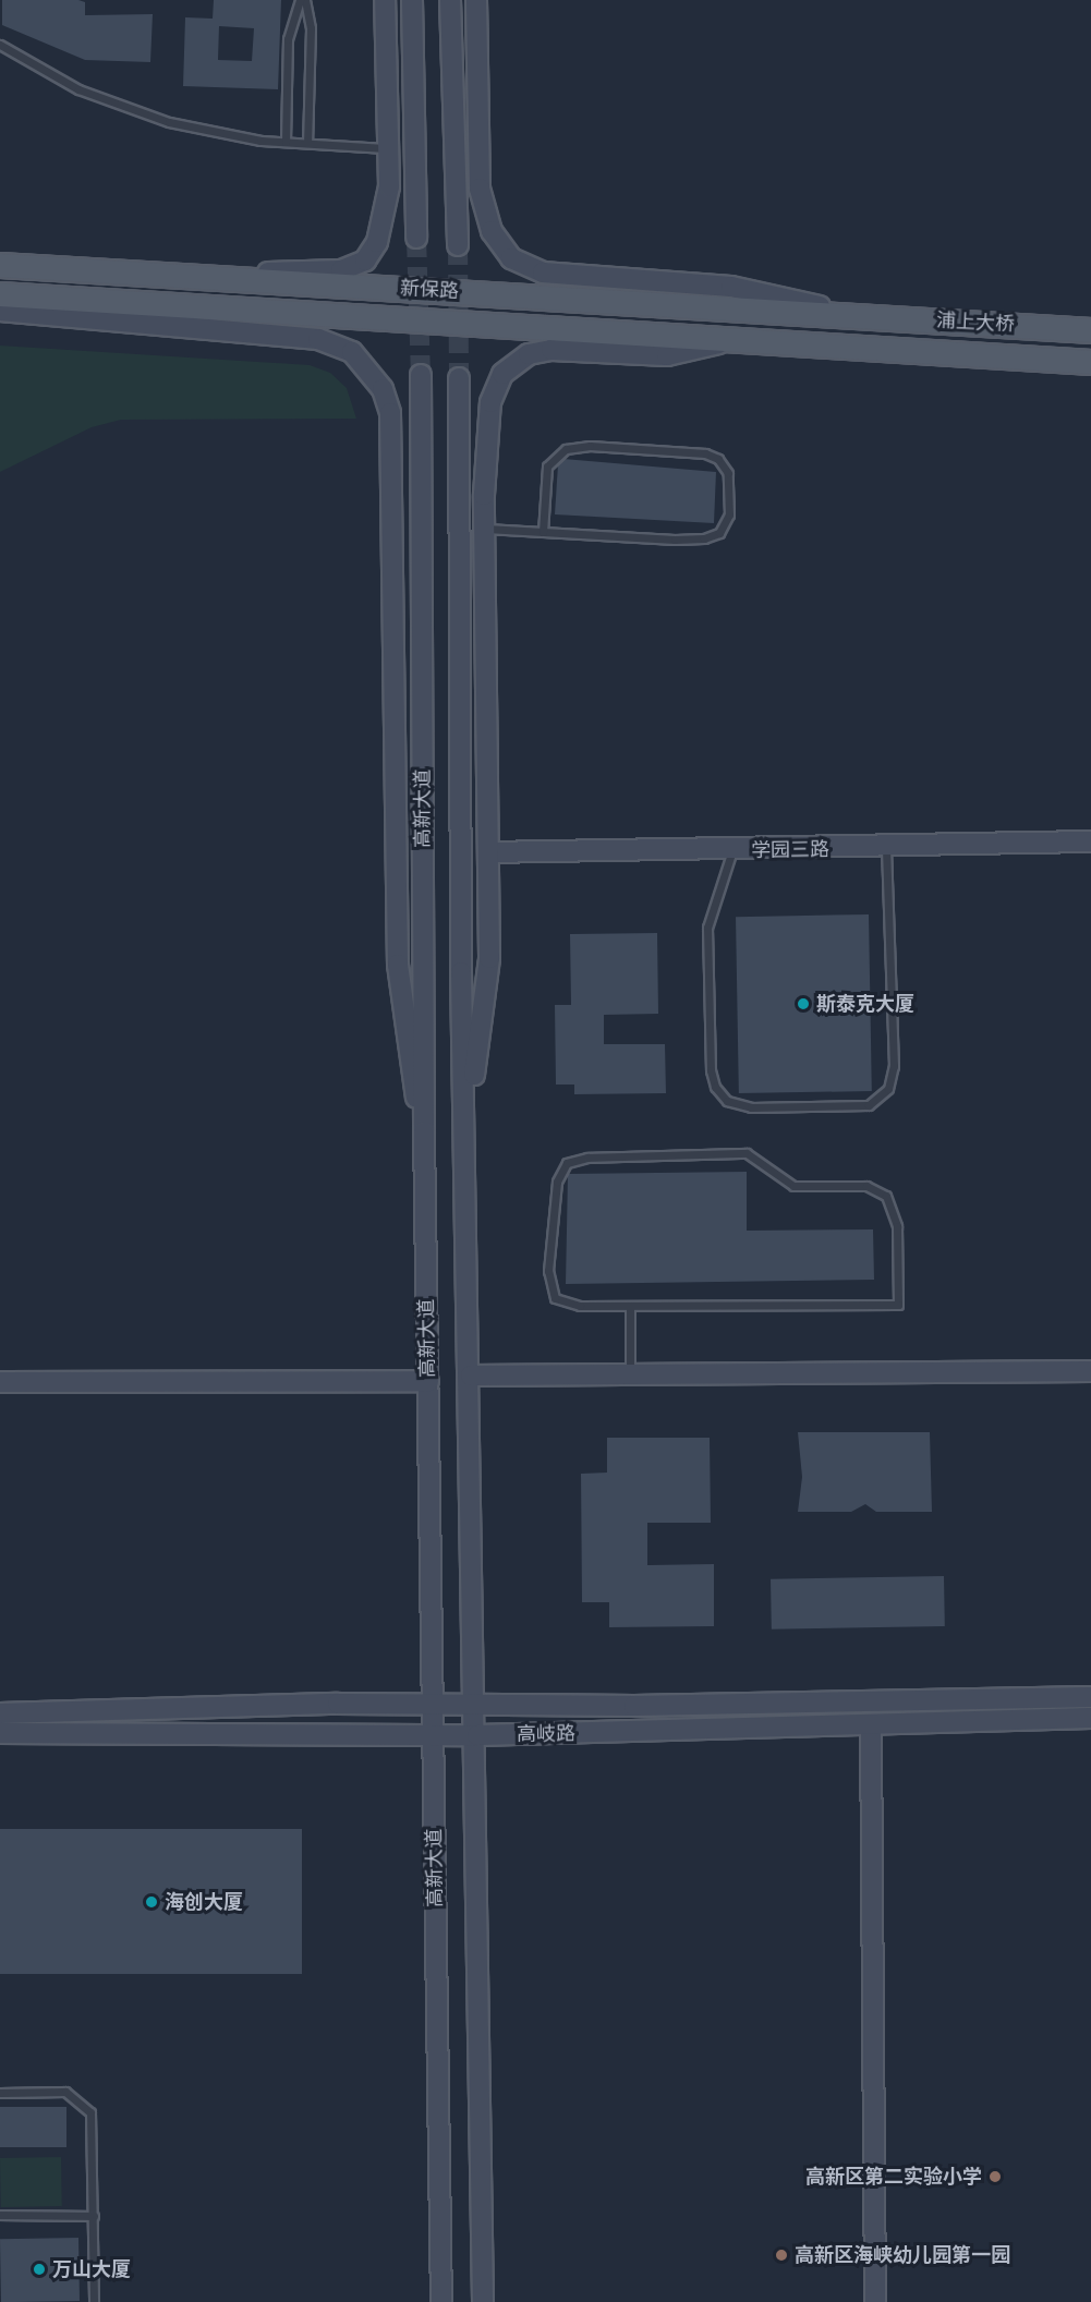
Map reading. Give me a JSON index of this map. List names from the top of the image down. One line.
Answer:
{"streets":{"main road":["新保路","浦上大桥","高新大道","学园三路","高岐路"]},"crossings":[["新保路","浦上大桥"],["高新大道","高岐路"]],"places":["斯泰克大厦","海创大厦","高新区第二实验小学","高新区海峡幼儿园第一园","万山大厦"]}
